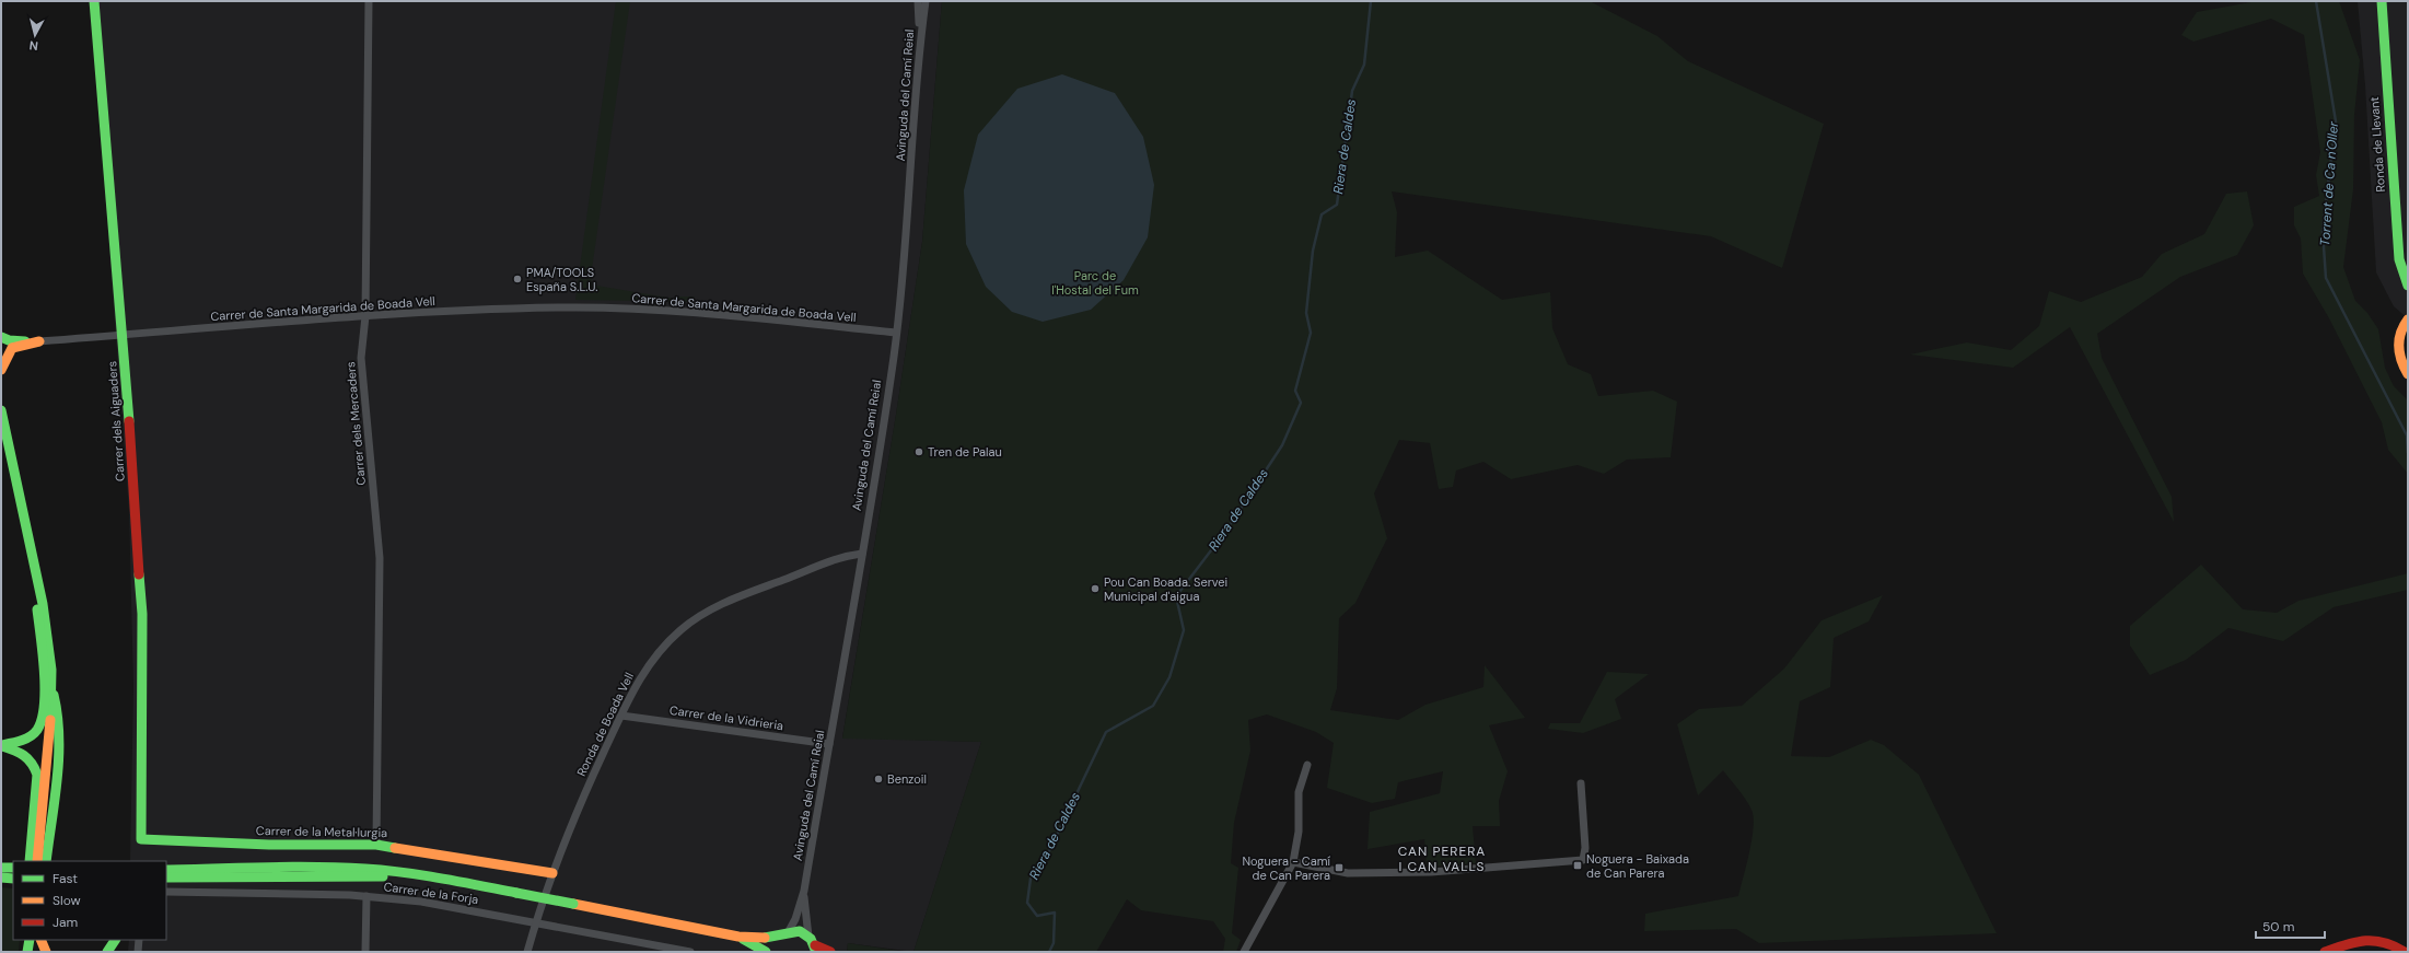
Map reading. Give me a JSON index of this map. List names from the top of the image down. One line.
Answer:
{"streets":{"street":["Avinguda del Camí Reial","Ronda de Llevant","Carrer de Santa Margarida de Boada Vell","Carrer dels Aiguaders","Carrer dels Mercaders","Carrer de la Vidrieria","Ronda de Boada Vell","Carrer de la Metal·lurgia","Carrer de la Forja"]},"crossings":[["Avinguda del Camí Reial","Carrer de Santa Margarida de Boada Vell"],["Avinguda del Camí Reial","Carrer de la Vidrieria"],["Avinguda del Camí Reial","Ronda de Boada Vell"],["Carrer de Santa Margarida de Boada Vell","Carrer dels Aiguaders"],["Carrer de Santa Margarida de Boada Vell","Carrer dels Mercaders"],["Carrer dels Aiguaders","Carrer de la Metal·lurgia"],["Carrer dels Mercaders","Carrer de la Metal·lurgia"],["Carrer de la Vidrieria","Ronda de Boada Vell"],["Ronda de Boada Vell","Carrer de la Metal·lurgia"],["Ronda de Boada Vell","Carrer de la Forja"]],"districts":["CAN PERERA I CAN VALLS"],"water":["Riera de Caldes","Torrent de Ca n'Oller"],"parks":["Parc de l'Hostal del Fum"],"places":{"other":["PMA/TOOLS España S.L.U.","Tren de Palau","Pou Can Boada. Servei Municipal d'aigua","Benzoil"],"transit":["Noguera - Baixada de Can Parera","Noguera - Camí de Can Parera"]},"legend":["Fast","Slow","Jam"],"scale_bar":"50 m","north":"bottom"}
